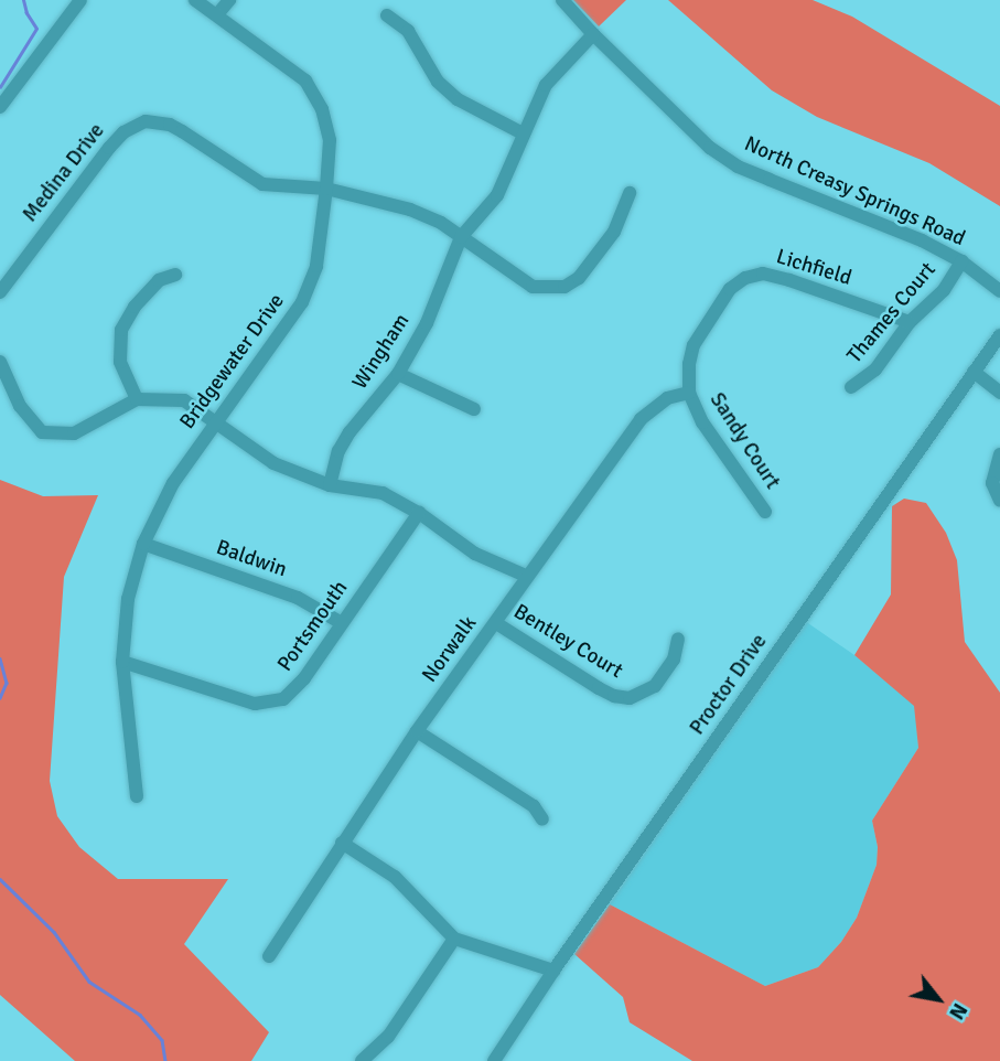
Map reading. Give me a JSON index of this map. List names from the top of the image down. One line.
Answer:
{"streets":{"street":["Medina Drive","North Creasy Springs Road","Lichfield","Thames Court","Wingham","Bridgewater Drive","Sandy Court","Baldwin","Portsmouth","Bentley Court","Norwalk","Proctor Drive"]},"crossings":[["Medina Drive","Wingham"],["Medina Drive","Bridgewater Drive"],["North Creasy Springs Road","Thames Court"],["North Creasy Springs Road","Wingham"],["Lichfield","Thames Court"],["Lichfield","Sandy Court"],["Lichfield","Norwalk"],["Bridgewater Drive","Baldwin"],["Bridgewater Drive","Portsmouth"],["Sandy Court","Norwalk"],["Baldwin","Portsmouth"],["Bentley Court","Norwalk"]],"north":"bottom right"}
